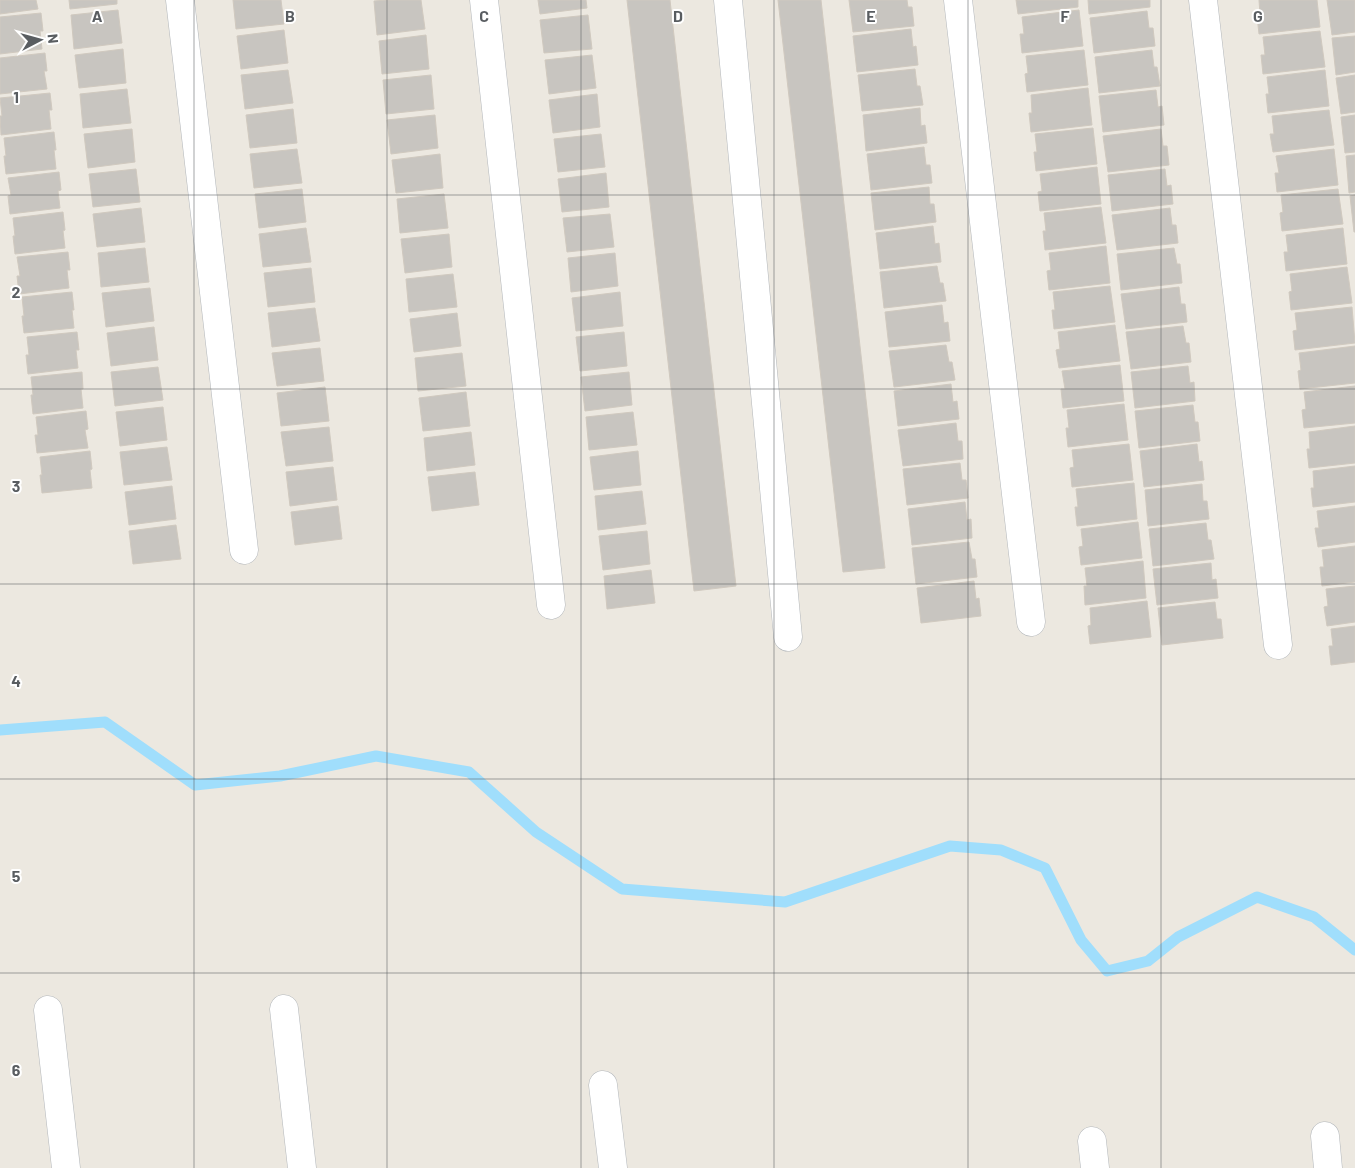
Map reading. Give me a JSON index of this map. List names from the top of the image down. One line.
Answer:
{"north":"right","grid":{"columns":["A","B","C","D","E","F","G"],"rows":["1","2","3","4","5","6"]}}
